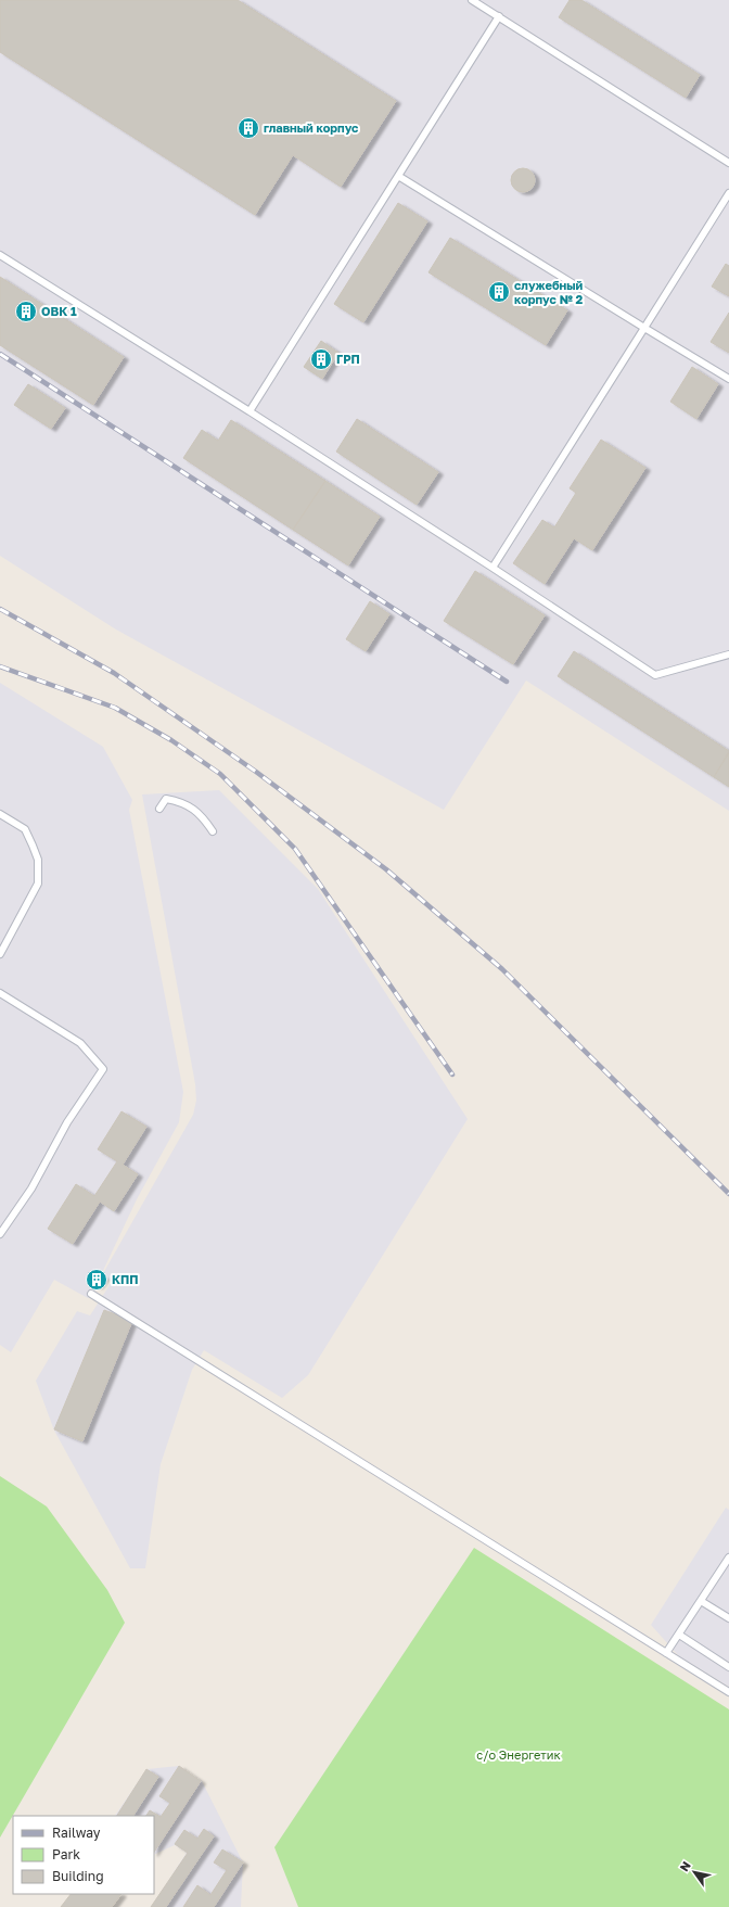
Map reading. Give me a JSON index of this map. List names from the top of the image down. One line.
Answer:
{"parks":["с/о Энергетик"],"places":{"building":["главный корпус","служебный корпус № 2","ОВК 1","ГРП","КПП"]},"legend":["Railway","Park","Building"],"north":"top left"}
